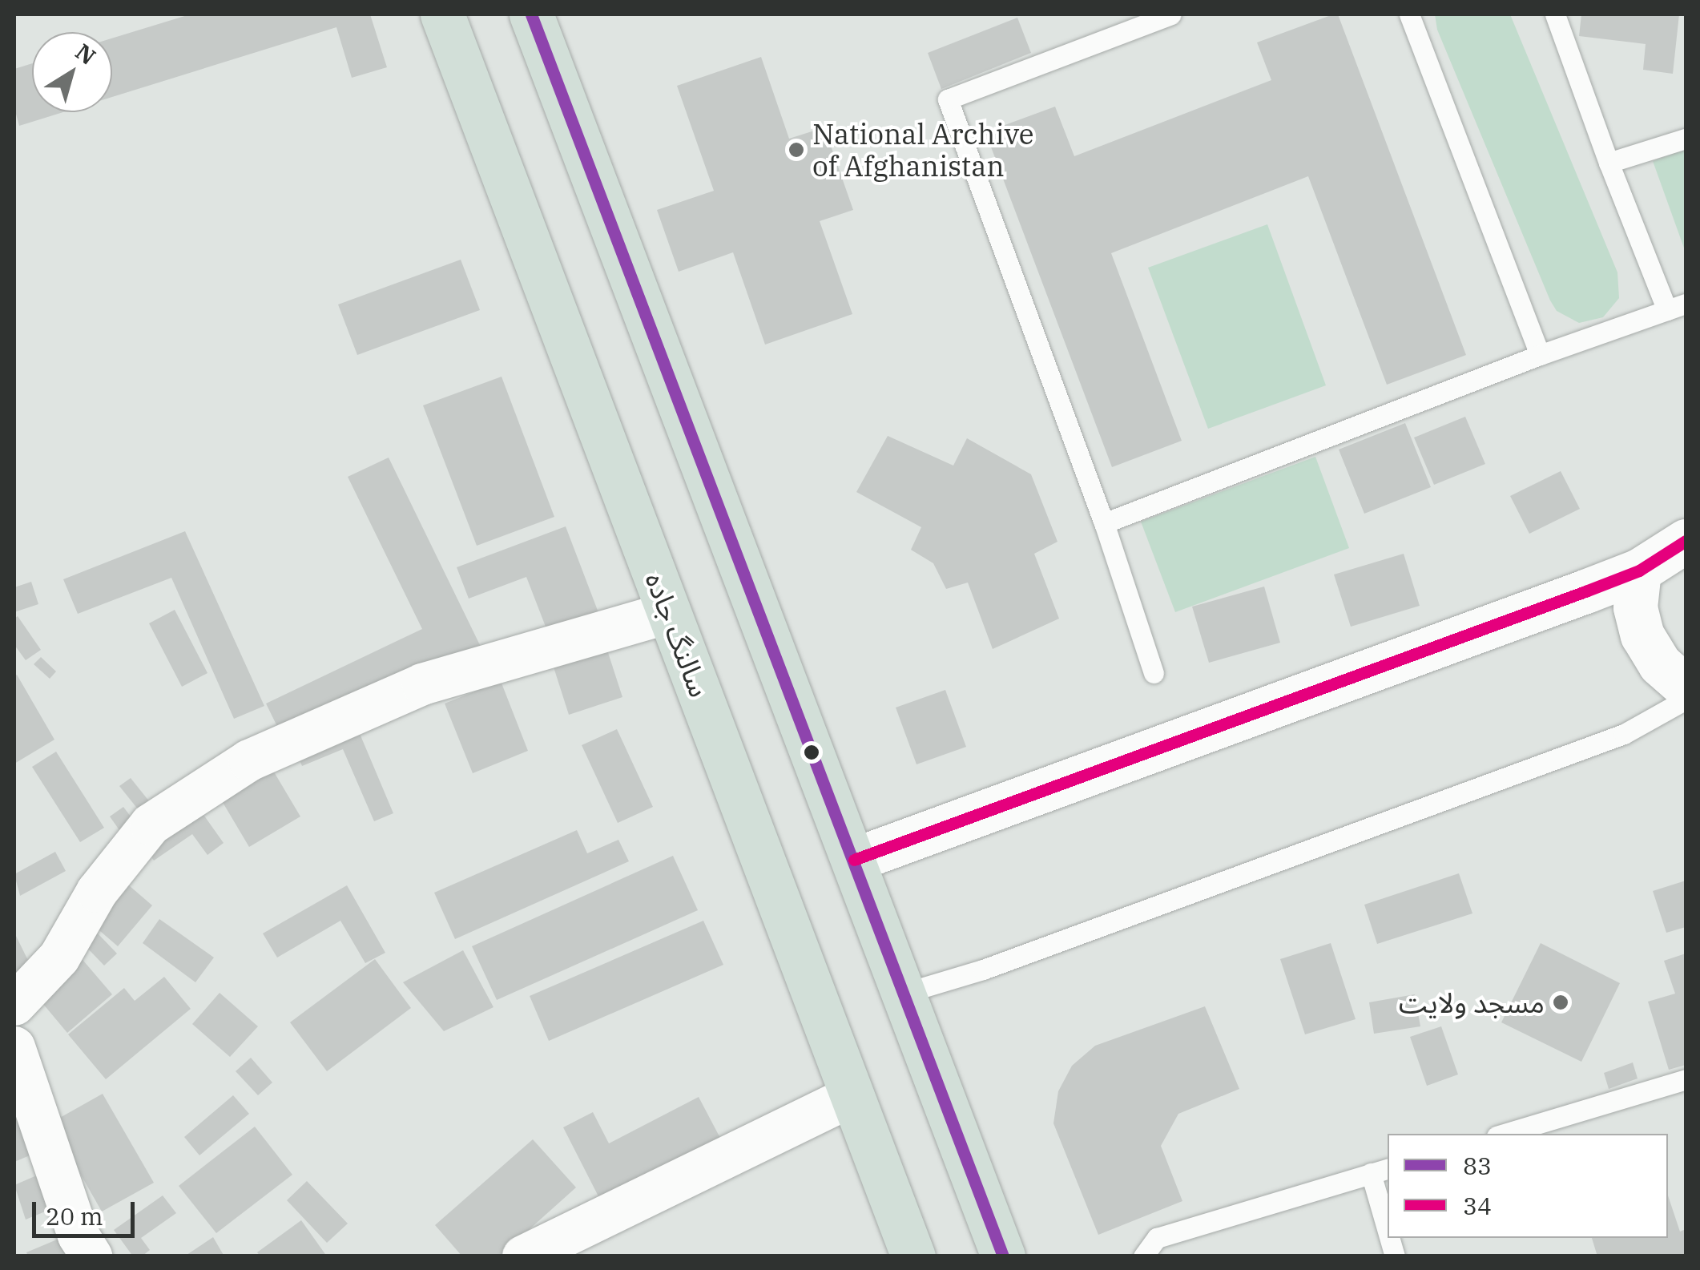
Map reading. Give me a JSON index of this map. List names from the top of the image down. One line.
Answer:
{"streets":{"highway":["سالنگ جاده"]},"places":["National Archive of Afghanistan","مسجد ولایت"],"lines":["transit line 83","transit line 34"],"legend":["83","34"],"scale_bar":"20 m","north":"top right"}
